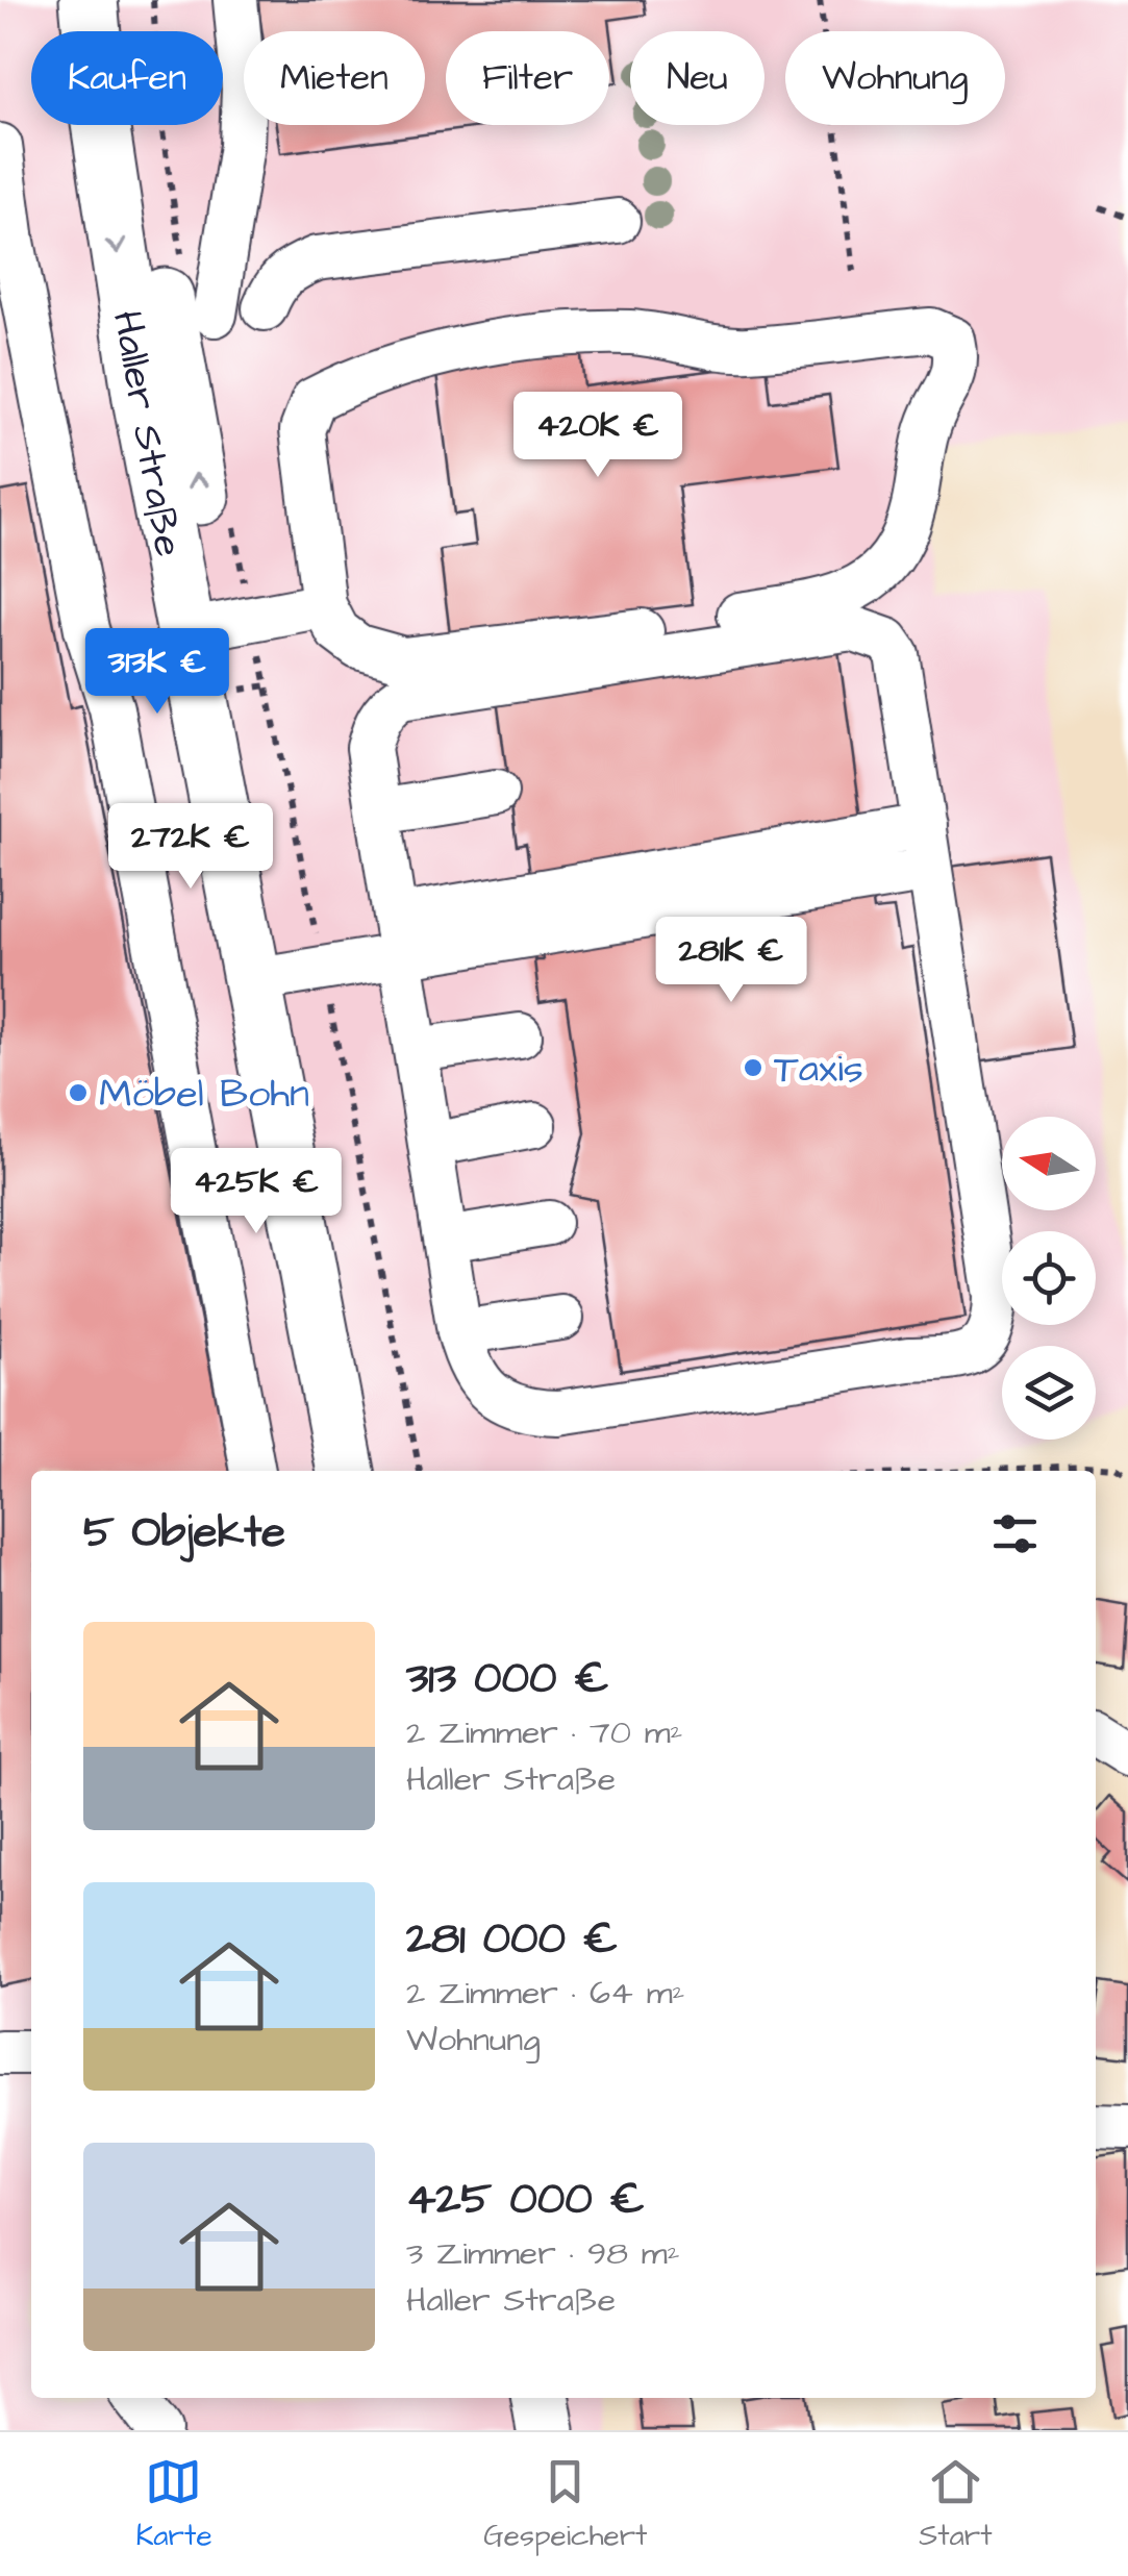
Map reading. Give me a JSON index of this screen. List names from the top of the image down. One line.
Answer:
{"streets":{"main road":["Haller Straße"]},"places":["Taxis","Möbel Bohn"],"north":"left","page":{"chip":["Kaufen","Mieten","Filter","Neu","Wohnung"],"price":["420K €","313K €","272K €","281K €","425K €"],"heading":"5 Objekte","list":[{"name":"313 000 €","note":"2 Zimmer · 70 m² · Haller Straße"},{"name":"281 000 €","note":"2 Zimmer · 64 m² · Wohnung"},{"name":"425 000 €","note":"3 Zimmer · 98 m² · Haller Straße"}],"tabs":["Karte","Gespeichert","Start"]}}
